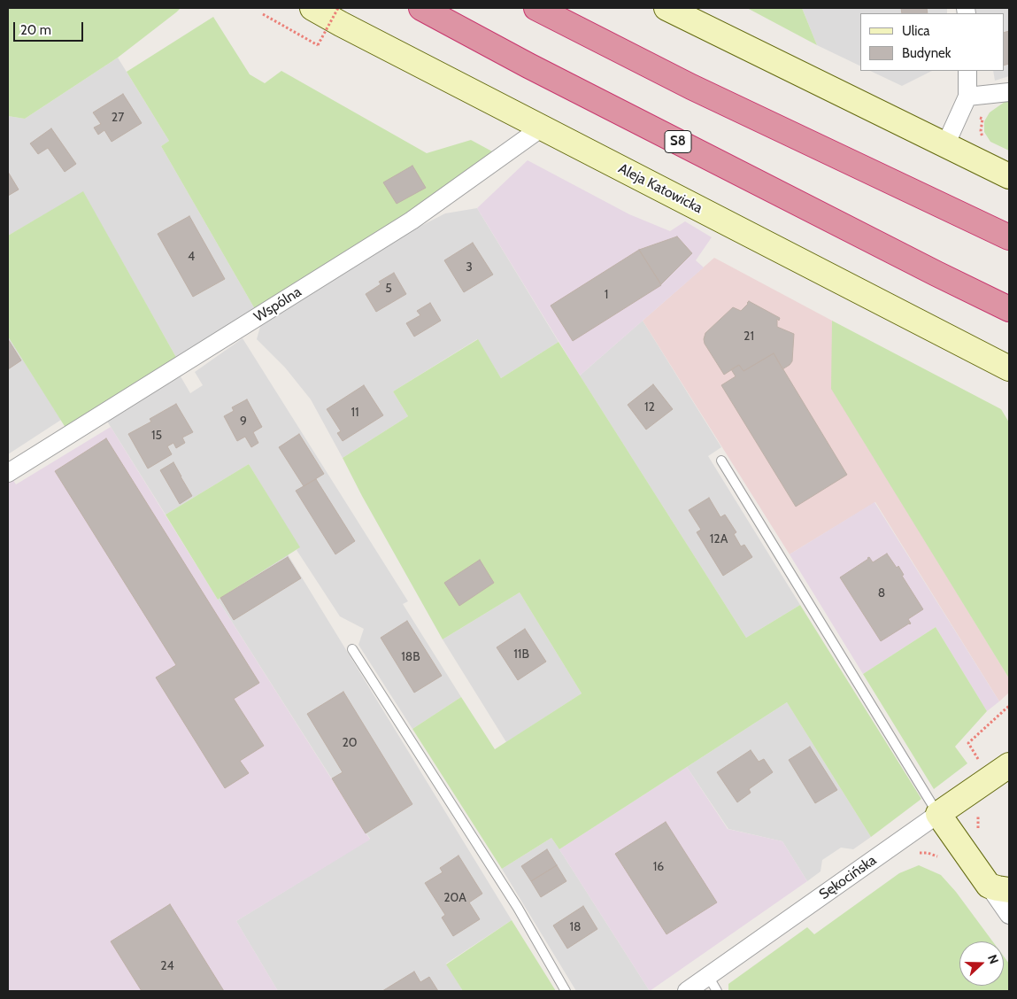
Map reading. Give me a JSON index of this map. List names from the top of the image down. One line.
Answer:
{"streets":{"highway":["S8"],"street":["Aleja Katowicka","Wspólna","Sękocińska"]},"crossings":[["Aleja Katowicka","Wspólna"]],"house_numbers":["27","4","3","5","1","21","12","11","9","15","12A","8","11B","18B","20","16","20A","18","24"],"legend":["Ulica","Budynek"],"scale_bar":"20 m","north":"right"}
